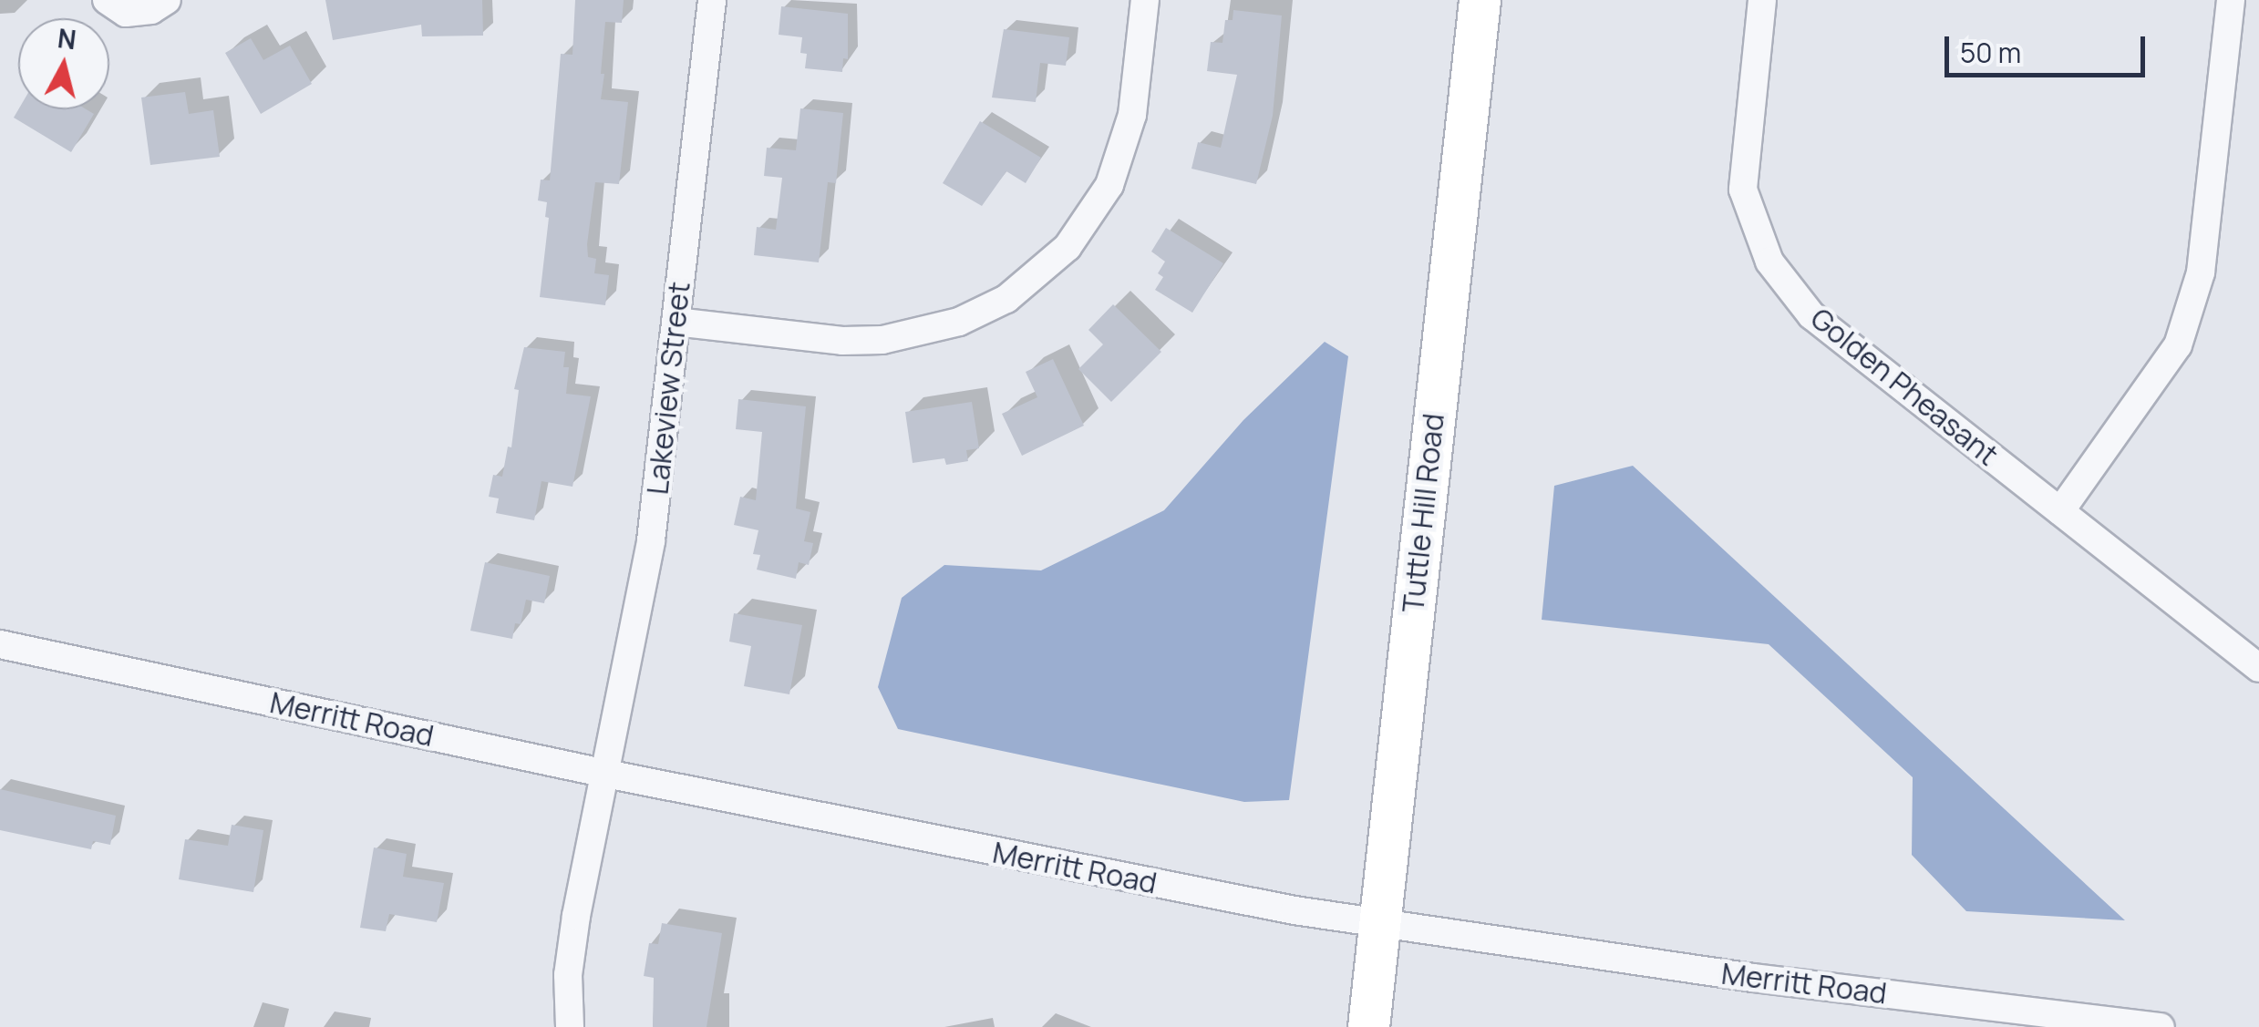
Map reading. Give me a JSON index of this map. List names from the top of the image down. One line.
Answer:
{"streets":{"main road":["Tuttle Hill Road"],"street":["Golden Pheasant","Lakeview Street","Merritt Road"]},"crossings":[["Lakeview Street","Merritt Road"],["Tuttle Hill Road","Merritt Road"]],"scale_bar":"50 m","north":"top"}
